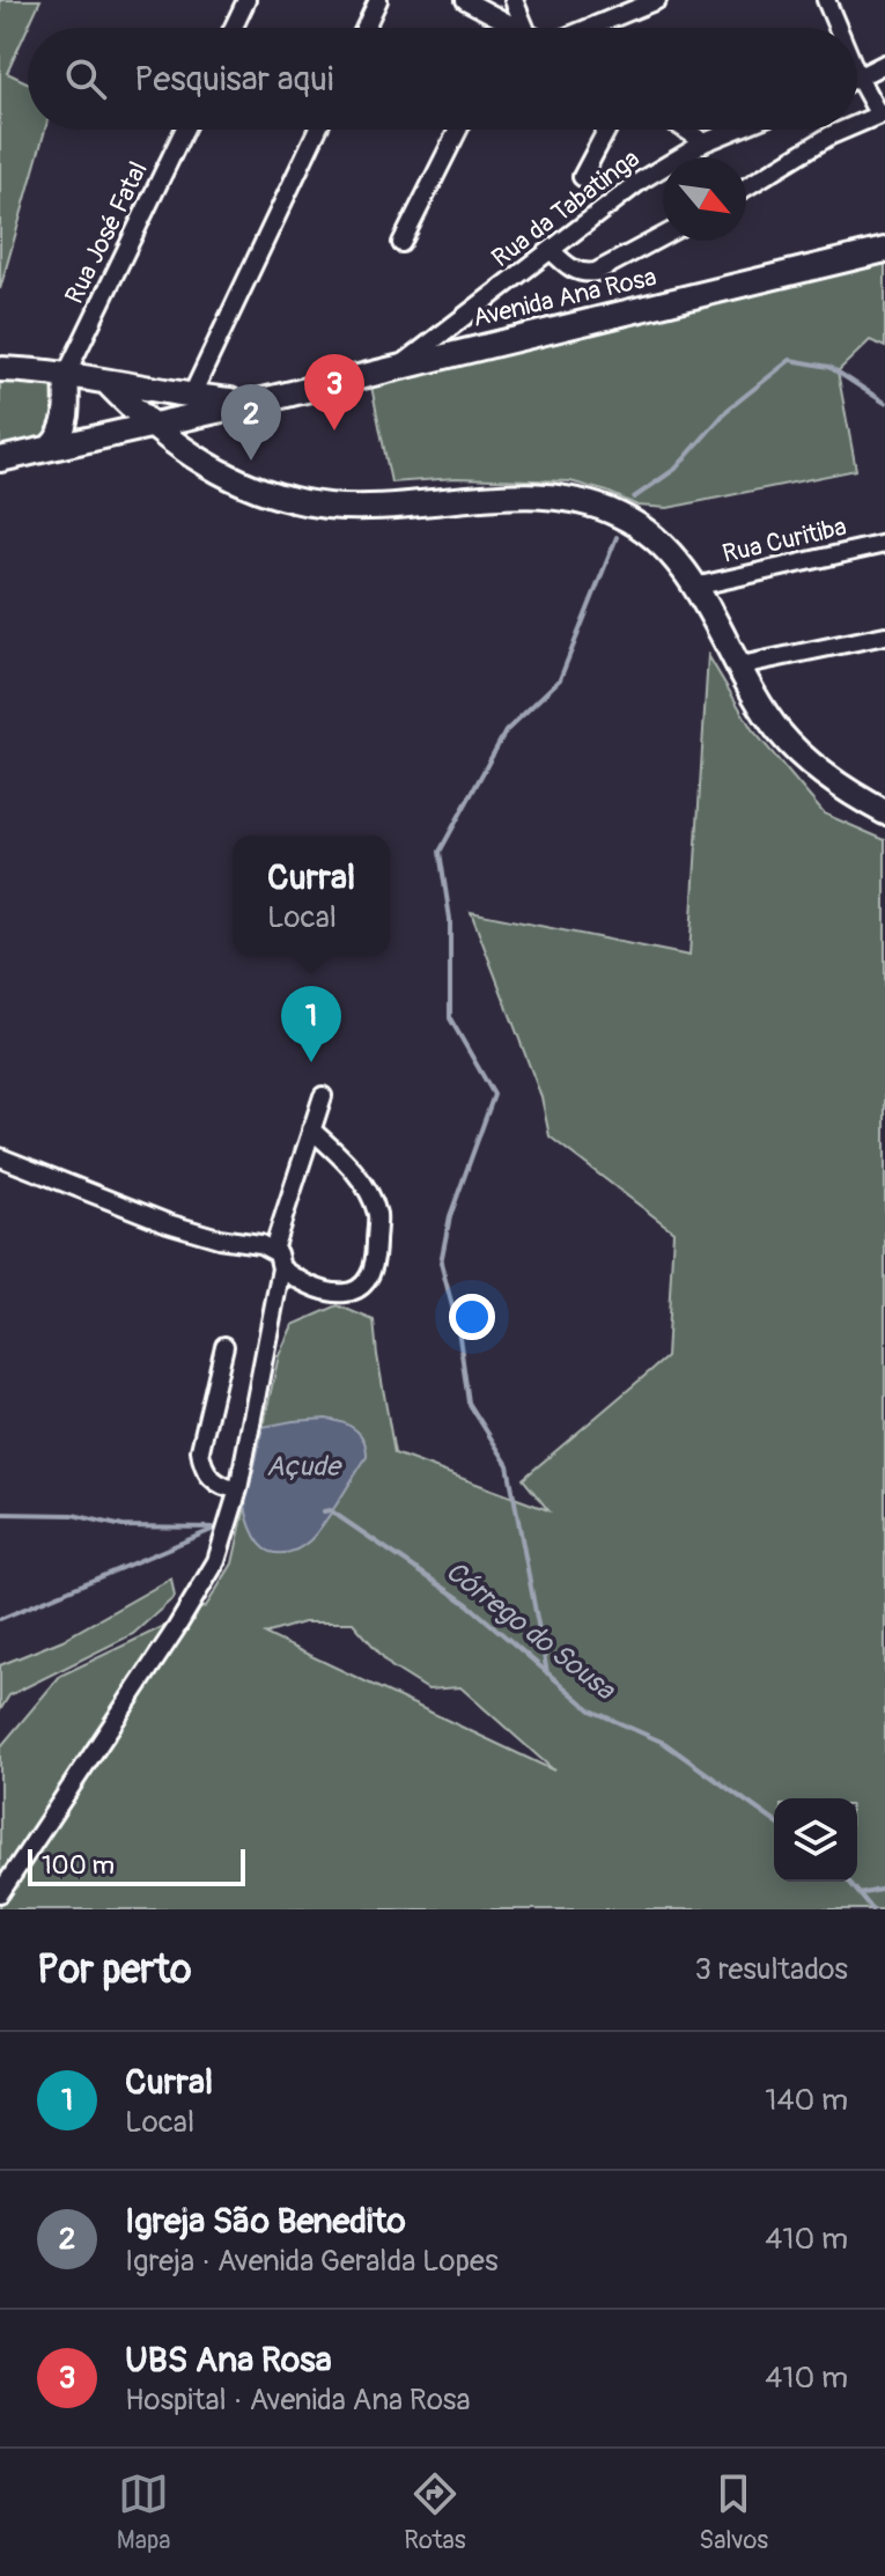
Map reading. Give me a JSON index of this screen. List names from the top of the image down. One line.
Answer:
{"streets":{"main road":["Avenida Ana Rosa"],"street":["Rua da Tabatinga","Rua José Fatal","Rua Curitiba"]},"crossings":[["Rua da Tabatinga","Avenida Ana Rosa"],["Rua José Fatal","Avenida Ana Rosa"]],"water":["Açude","Córrego do Sousa"],"scale_bar":"100 m","north":"bottom right","page":{"search":"Pesquisar aqui","pins":["3","2","1"],"popup":["Curral","Local"],"scale":"100 m","heading":["Por perto","3 resultados"],"list":[{"mark":"1","name":"Curral","note":"Local","value":"140 m"},{"mark":"2","name":"Igreja São Benedito","note":"Igreja · Avenida Geralda Lopes","value":"410 m"},{"mark":"3","name":"UBS Ana Rosa","note":"Hospital · Avenida Ana Rosa","value":"410 m"}],"nav":["Mapa","Rotas","Salvos"]}}
